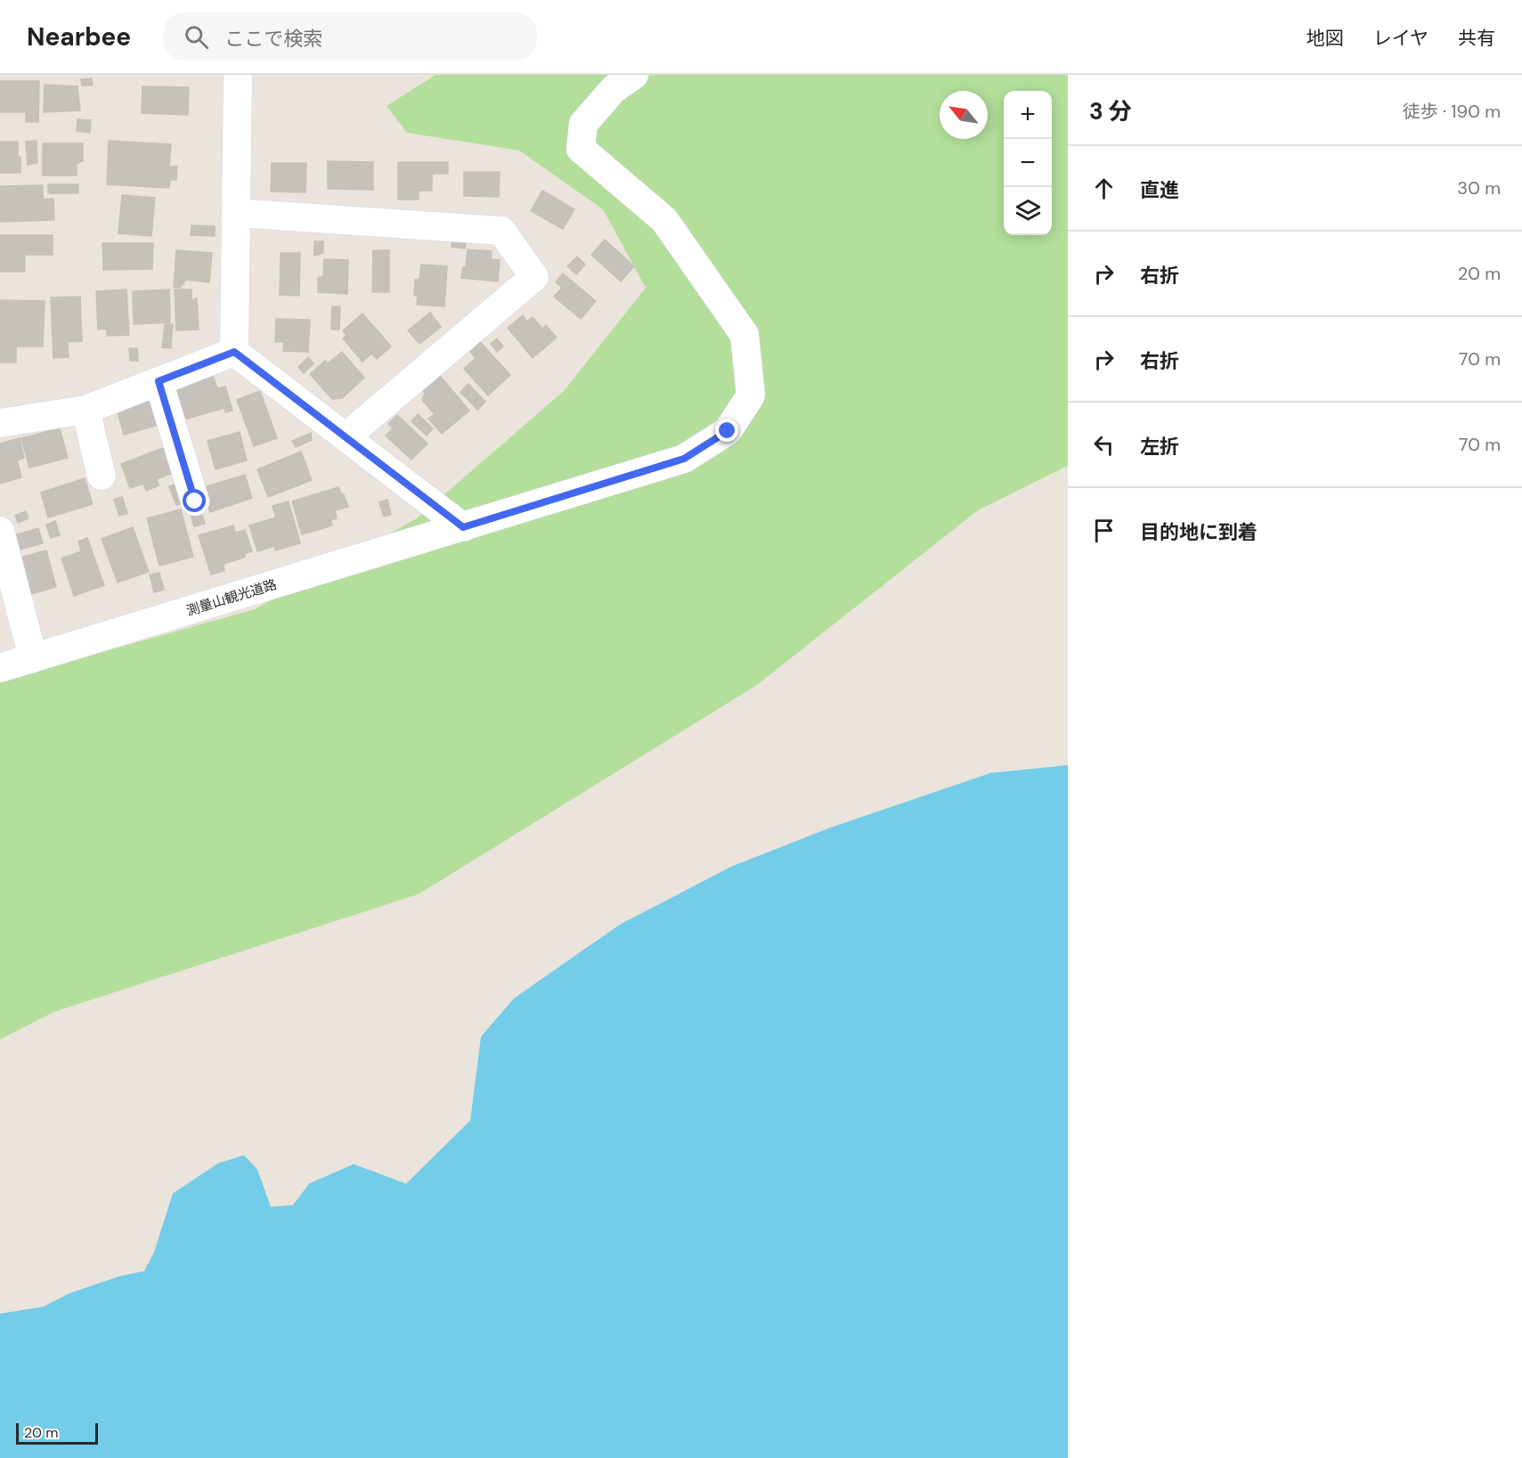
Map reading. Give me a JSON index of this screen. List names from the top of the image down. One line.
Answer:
{"streets":{"street":["測量山観光道路"]},"scale_bar":"20 m","north":"top left","page":{"header":"Nearbee","search":"ここで検索","nav":["地図","レイヤ","共有"],"heading":["3 分","徒歩 · 190 m"],"map_buttons":["+","−"],"list":[["直進","30 m"],["右折","20 m"],["右折","70 m"],["左折","70 m"],"目的地に到着"],"scale":"20 m"}}
